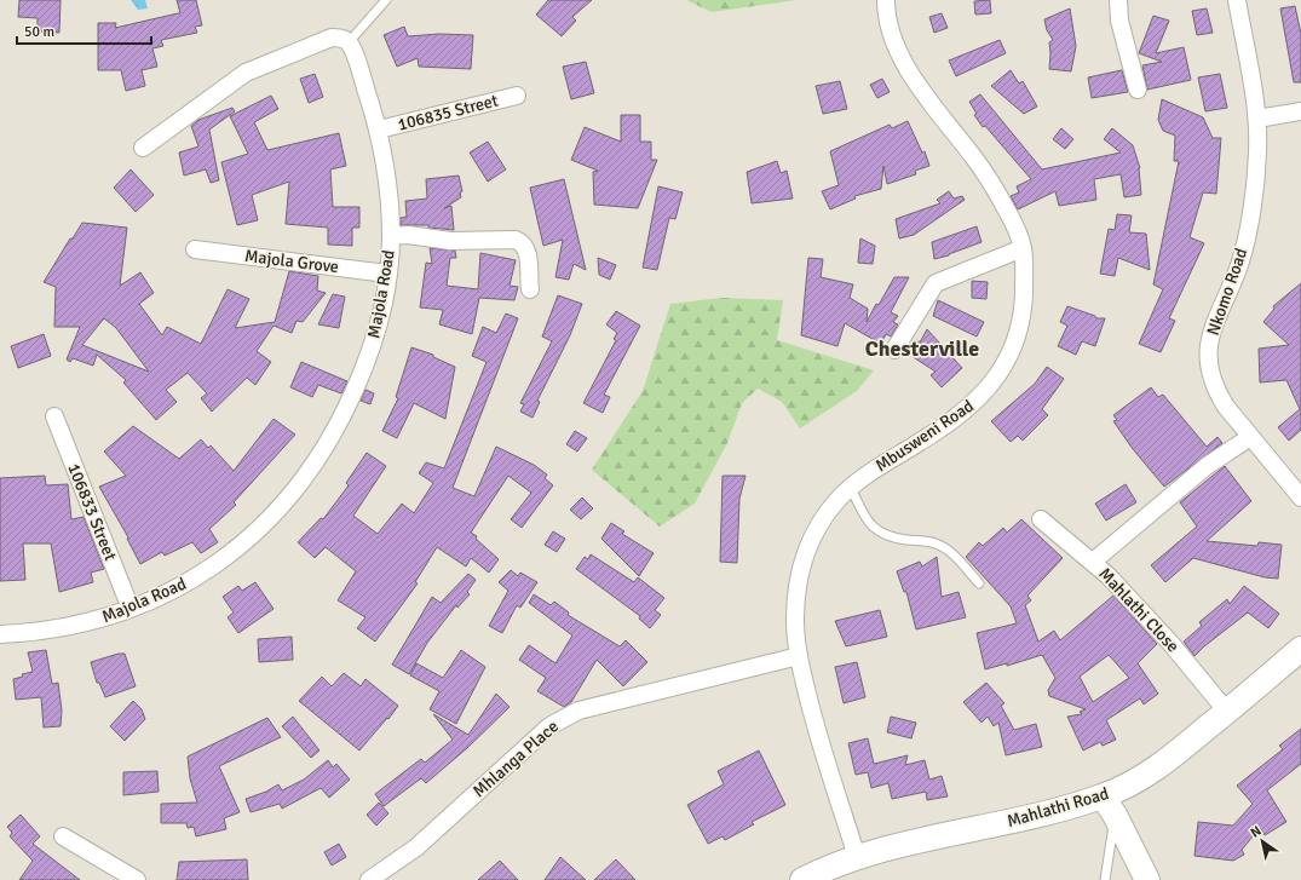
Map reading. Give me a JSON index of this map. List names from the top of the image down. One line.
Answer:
{"streets":{"street":["106835 Street","Majola Grove","Nkomo Road","Majola Road","Mbusweni Road","106833 Street","Mahlathi Close","Mhlanga Place","Mahlathi Road"]},"crossings":[["106835 Street","Majola Road"],["Majola Grove","Majola Road"],["Majola Road","106833 Street"],["Mbusweni Road","Mhlanga Place"],["Mbusweni Road","Mahlathi Road"],["Mahlathi Close","Mahlathi Road"]],"districts":["Chesterville"],"scale_bar":"50 m","north":"top left"}
